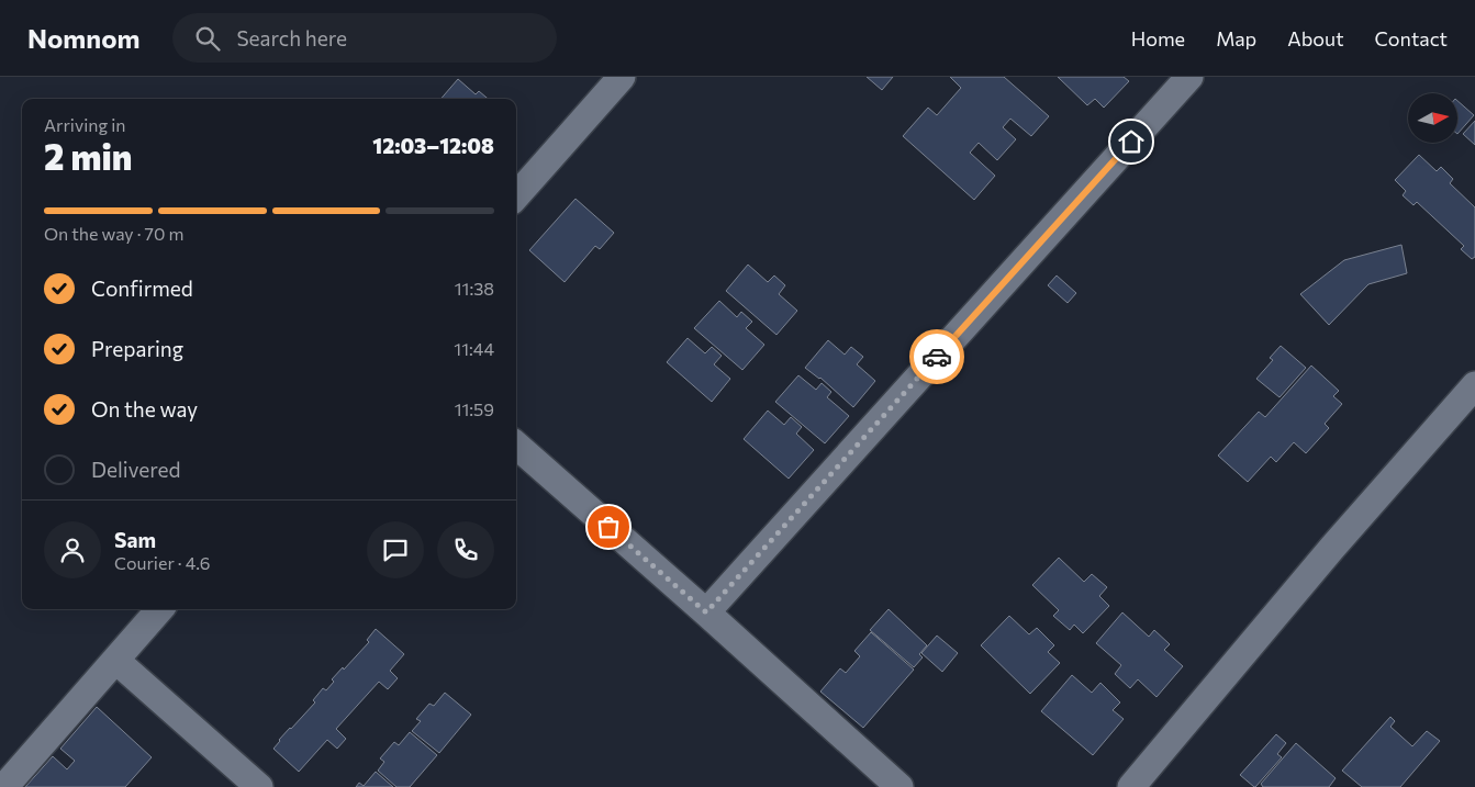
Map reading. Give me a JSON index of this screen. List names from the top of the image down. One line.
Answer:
{"north":"right","page":{"header":"Nomnom","search":"Search here","nav":["Home","Map","About","Contact"],"heading":["2 min","Arriving in","12:03–12:08"],"panel":["Sam","Courier · 4.6"],"bar":"On the way · 70 m","list":[["Confirmed","11:38"],["Preparing","11:44"],["On the way","11:59"],"Delivered"]}}
